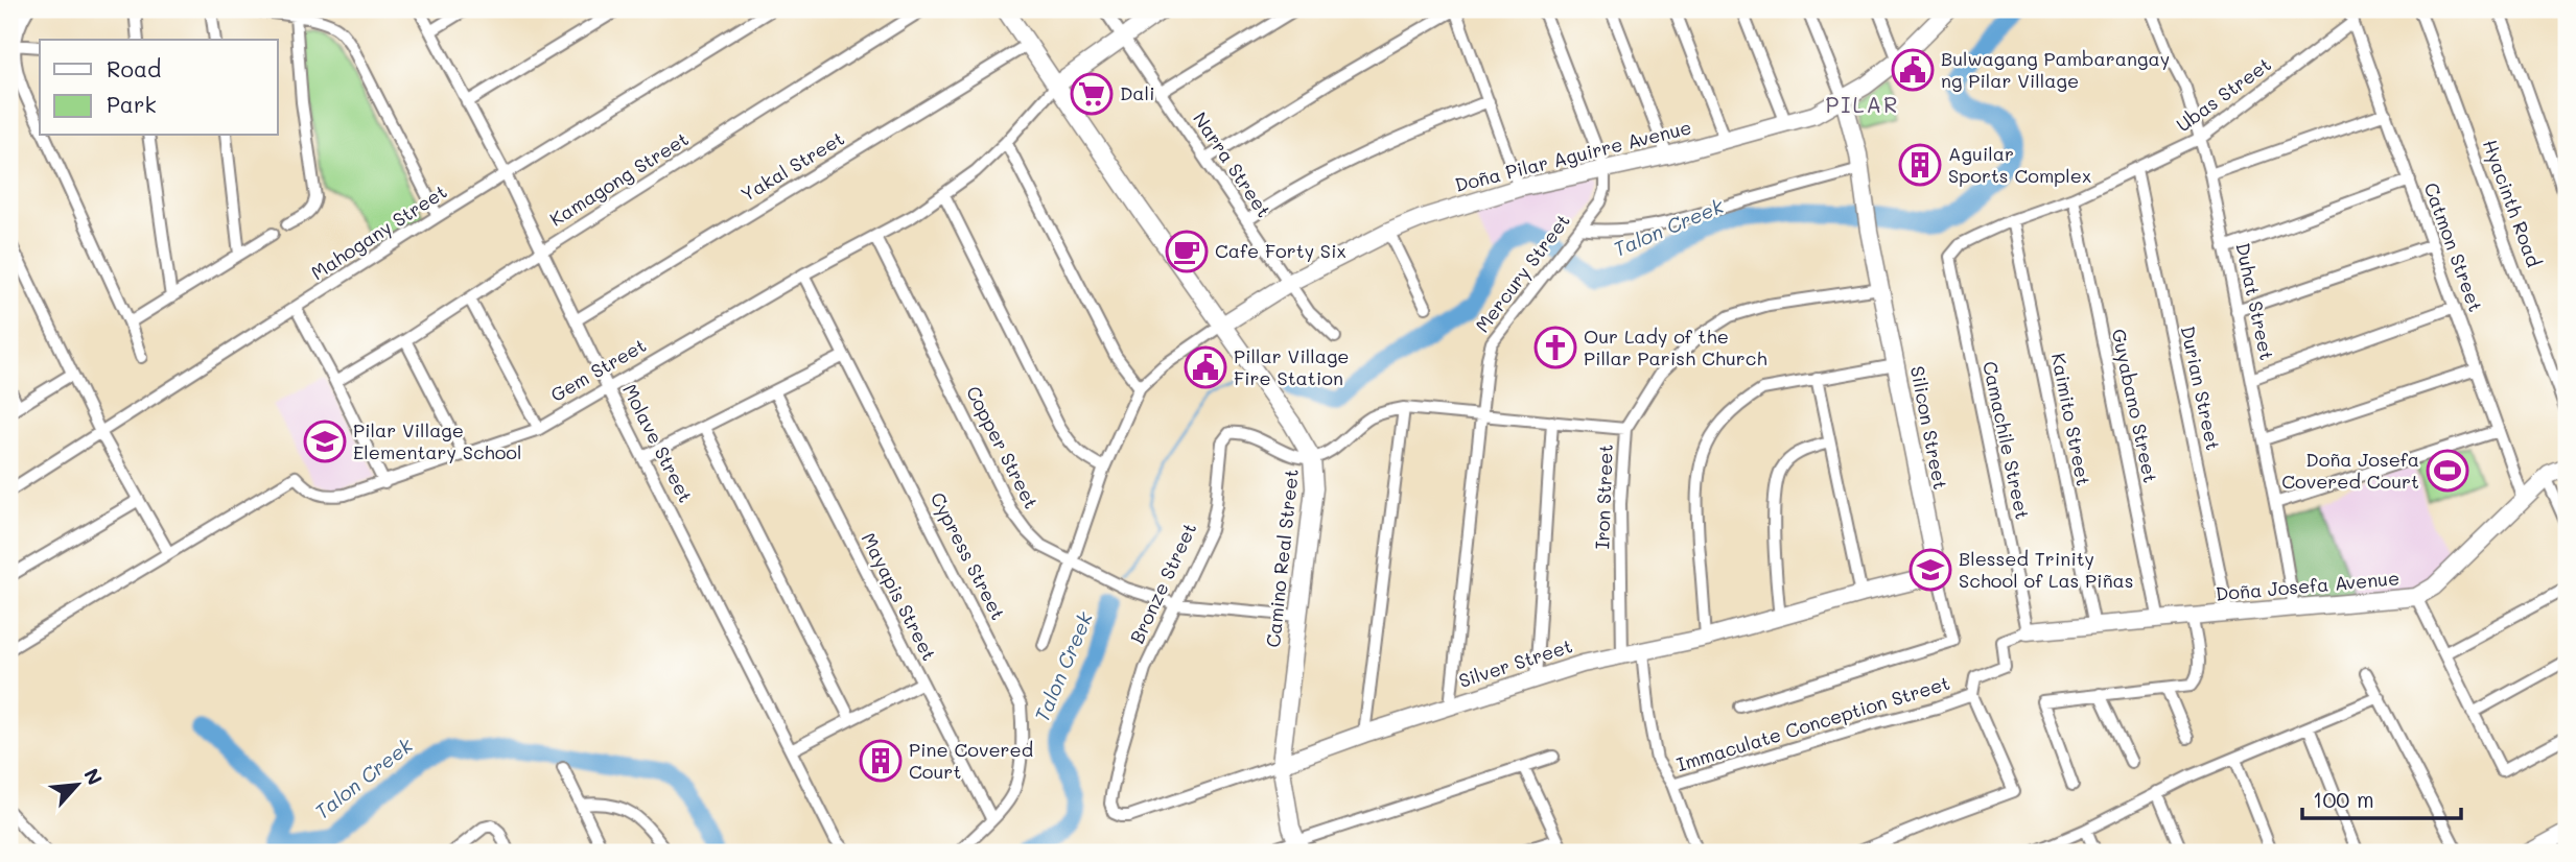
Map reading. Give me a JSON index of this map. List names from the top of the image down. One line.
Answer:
{"streets":{"street":["Ubas Street","Doña Pilar Aguirre Avenue","Narra Street","Yakal Street","Kamagong Street","Hyacinth Road","Mahogany Street","Catmon Street","Mercury Street","Duhat Street","Gem Street","Durian Street","Guyabano Street","Kaimito Street","Silicon Street","Camachile Street","Molave Street","Copper Street","Iron Street","Cypress Street","Camino Real Street","Bronze Street","Doña Josefa Avenue","Mayapis Street","Silver Street","Immaculate Conception Street"]},"crossings":[["Ubas Street","Catmon Street"],["Ubas Street","Duhat Street"],["Ubas Street","Durian Street"],["Ubas Street","Guyabano Street"],["Ubas Street","Kaimito Street"],["Ubas Street","Camachile Street"],["Doña Pilar Aguirre Avenue","Narra Street"],["Doña Pilar Aguirre Avenue","Mercury Street"],["Doña Pilar Aguirre Avenue","Silicon Street"],["Doña Pilar Aguirre Avenue","Copper Street"],["Doña Pilar Aguirre Avenue","Camino Real Street"],["Narra Street","Gem Street"],["Yakal Street","Molave Street"],["Yakal Street","Camino Real Street"],["Kamagong Street","Molave Street"],["Mahogany Street","Molave Street"],["Catmon Street","Doña Josefa Avenue"],["Mercury Street","Silver Street"],["Duhat Street","Doña Josefa Avenue"],["Gem Street","Molave Street"],["Gem Street","Copper Street"],["Gem Street","Cypress Street"],["Gem Street","Camino Real Street"],["Durian Street","Doña Josefa Avenue"],["Guyabano Street","Doña Josefa Avenue"],["Kaimito Street","Doña Josefa Avenue"],["Silicon Street","Iron Street"],["Silicon Street","Silver Street"],["Camachile Street","Doña Josefa Avenue"],["Copper Street","Camino Real Street"],["Copper Street","Bronze Street"],["Iron Street","Silver Street"],["Cypress Street","Mayapis Street"],["Camino Real Street","Bronze Street"],["Camino Real Street","Silver Street"],["Bronze Street","Silver Street"],["Doña Josefa Avenue","Immaculate Conception Street"],["Silver Street","Immaculate Conception Street"]],"districts":["PILAR"],"water":["Talon Creek"],"places":{"public building":["Bulwagang Pambarangay ng Pilar Village","Pillar Village Fire Station"],"supermarket":["Dali"],"building":["Aguilar Sports Complex","Pine Covered Court"],"cafe":["Cafe Forty Six"],"church":["Our Lady of the Pillar Parish Church"],"school or university":["Pilar Village Elementary School","Blessed Trinity School of Las Piñas"],"sports":["Doña Josefa Covered Court"]},"legend":["Road","Park"],"scale_bar":"100 m","north":"top right"}
